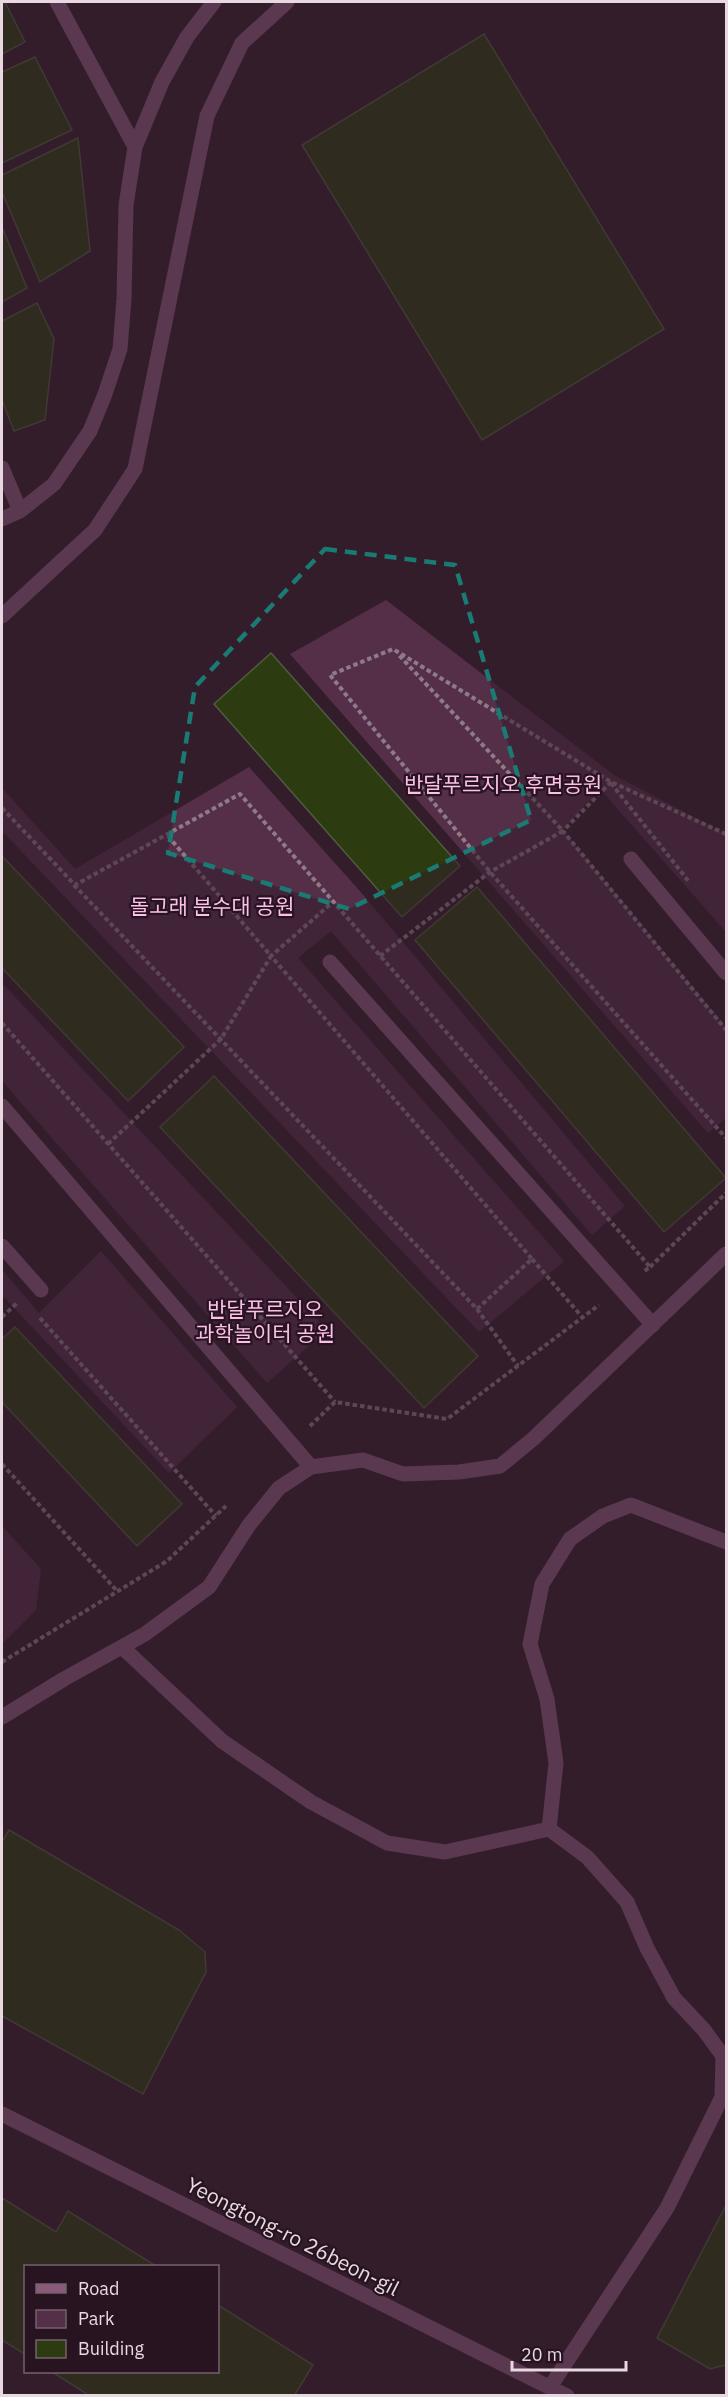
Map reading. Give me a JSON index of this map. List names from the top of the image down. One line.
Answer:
{"streets":{"street":["Yeongtong-ro 26beon-gil"]},"parks":["반달푸르지오 후면공원","돌고래 분수대 공원","반달푸르지오 과학놀이터 공원"],"legend":["Road","Park","Building"],"scale_bar":"20 m"}
